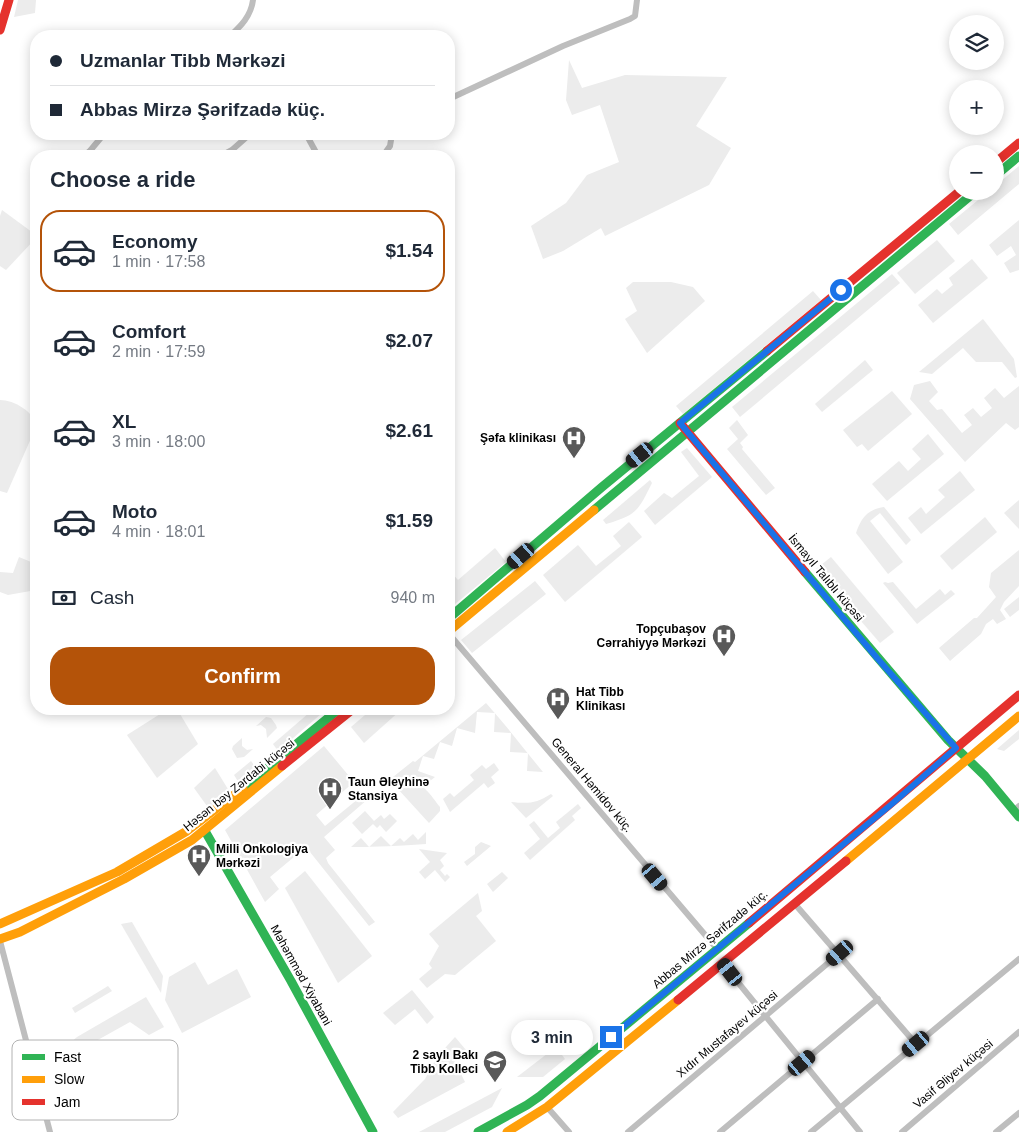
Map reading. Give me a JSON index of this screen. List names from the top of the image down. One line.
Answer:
{"streets":{"main road":["İsmayıl Talıblı küçəsi","Həsən bəy Zərdabi küçəsi","Abbas Mirzə Şərifzadə küç.","Məhəmməd Xiyabani"],"street":["General Həmidov küç.","Xıdır Mustafayev küçəsi","Vasif Əliyev küçəsi"]},"crossings":[["İsmayıl Talıblı küçəsi","Abbas Mirzə Şərifzadə küç."],["Həsən bəy Zərdabi küçəsi","Məhəmməd Xiyabani"],["General Həmidov küç.","Abbas Mirzə Şərifzadə küç."]],"places":{"hospital":["Şəfa klinikası","Topçubaşov Cərrahiyyə Mərkəzi","Hat Tibb Klinikası","Taun Əleyhinə Stansiya","Milli Onkologiya Mərkəzi"],"school or university":["2 saylı Bakı Tibb Kolleci"]},"legend":["Fast","Slow","Jam"],"page":{"map_buttons":["+","−"],"banner":["Uzmanlar Tibb Mərkəzi","Abbas Mirzə Şərifzadə küç."],"heading":"Choose a ride","list":[{"name":"Economy","note":"1 min · 17:58","value":"$1.54"},{"name":"Comfort","note":"2 min · 17:59","value":"$2.07"},{"name":"XL","note":"3 min · 18:00","value":"$2.61"},{"name":"Moto","note":"4 min · 18:01","value":"$1.59"}],"pay":["Cash","940 m"],"buttons":"Confirm","bubble":"3 min"}}
